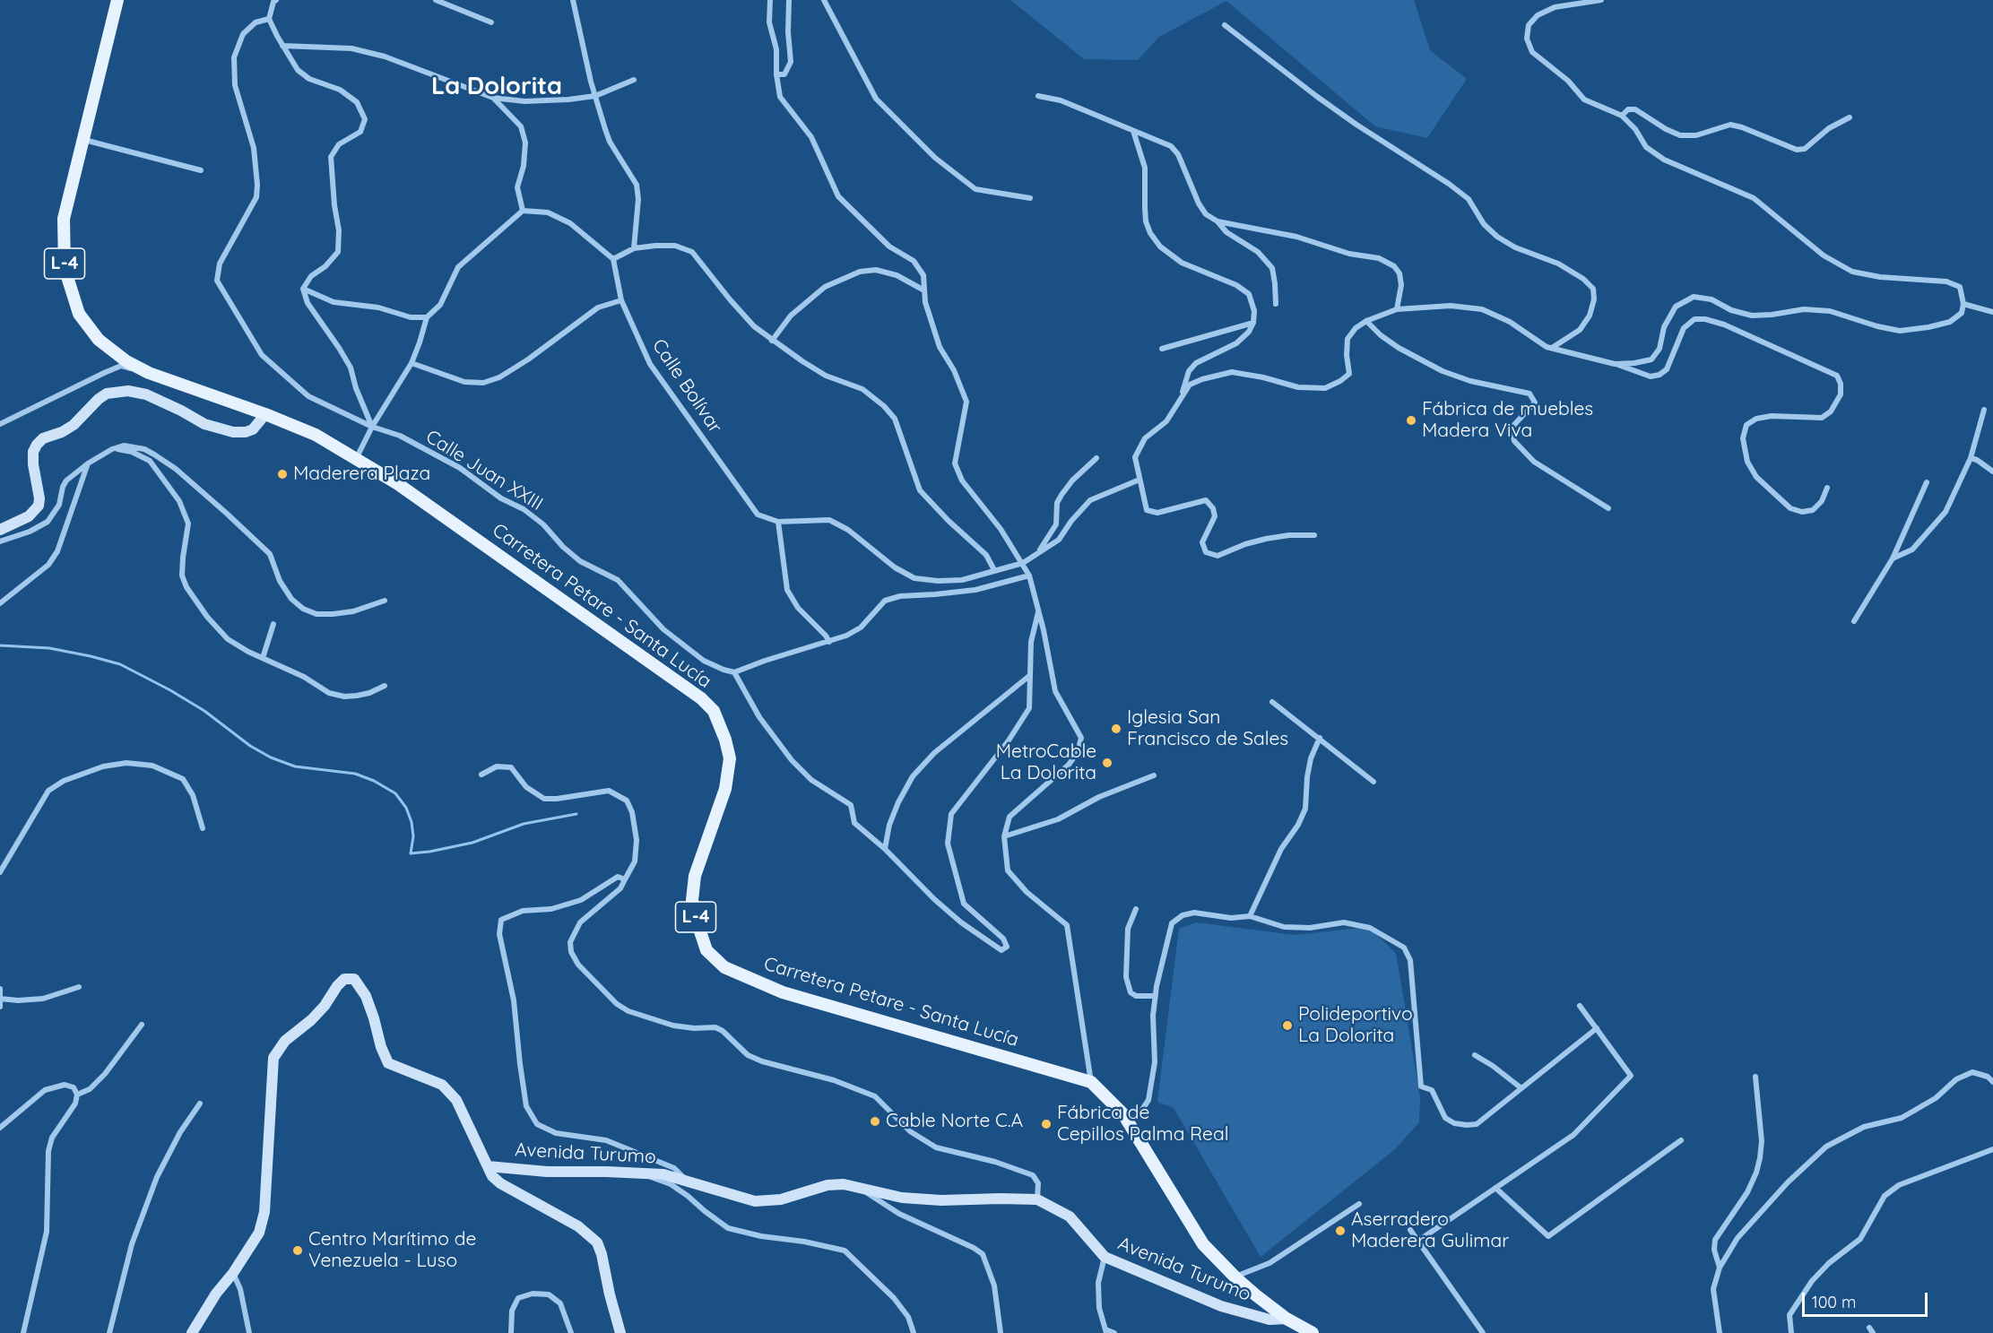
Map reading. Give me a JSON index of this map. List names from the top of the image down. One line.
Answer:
{"streets":{"main road":["L-4","Carretera Petare - Santa Lucía"],"street":["Calle Bolívar","Calle Juan XXIII","Avenida Turumo"]},"crossings":[["Carretera Petare - Santa Lucía","Avenida Turumo"]],"districts":["La Dolorita"],"places":["Fábrica de muebles Madera Viva","Maderera Plaza","Iglesia San Francisco de Sales","MetroCable La Dolorita","Polideportivo La Dolorita","Cable Norte C.A","Fábrica de Cepillos Palma Real","Aserradero Maderera Gulimar","Centro Marítimo de Venezuela - Luso"],"scale_bar":"100 m"}
